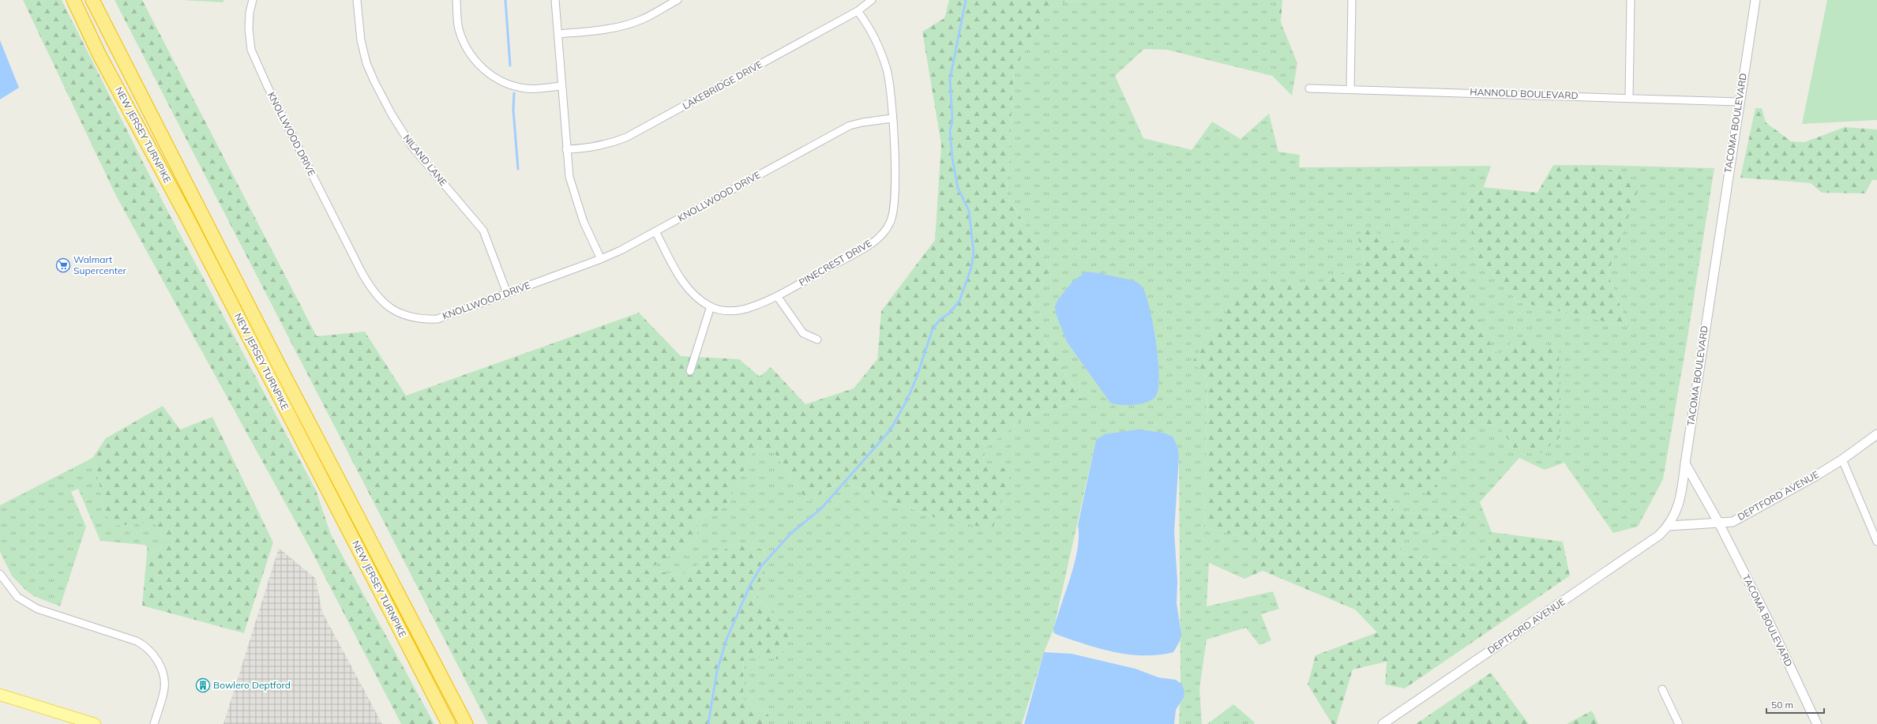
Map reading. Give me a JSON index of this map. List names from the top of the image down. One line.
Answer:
{"streets":{"highway":["NEW JERSEY TURNPIKE"],"street":["LAKEBRIDGE DRIVE","HANNOLD BOULEVARD","TACOMA BOULEVARD","KNOLLWOOD DRIVE","NILAND LANE","PINECREST DRIVE","DEPTFORD AVENUE"]},"crossings":[["LAKEBRIDGE DRIVE","PINECREST DRIVE"],["HANNOLD BOULEVARD","TACOMA BOULEVARD"],["TACOMA BOULEVARD","DEPTFORD AVENUE"],["KNOLLWOOD DRIVE","NILAND LANE"],["KNOLLWOOD DRIVE","PINECREST DRIVE"]],"places":{"supermarket":["Walmart Supercenter"],"building":["Bowlero Deptford"]},"scale_bar":"50 m"}
